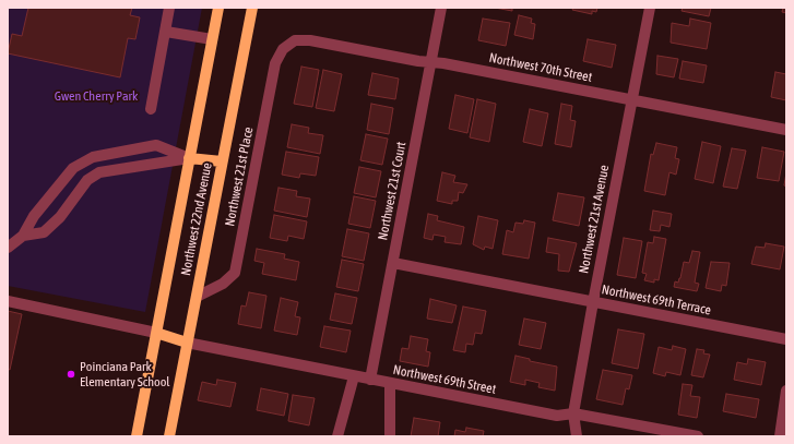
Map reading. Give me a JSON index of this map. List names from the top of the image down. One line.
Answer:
{"streets":{"main road":["Northwest 22nd Avenue"],"street":["Northwest 70th Street","Northwest 21st Place","Northwest 21st Court","Northwest 21st Avenue","Northwest 69th Terrace","Northwest 69th Street"]},"crossings":[["Northwest 70th Street","Northwest 21st Place"],["Northwest 70th Street","Northwest 21st Court"],["Northwest 70th Street","Northwest 21st Avenue"],["Northwest 21st Place","Northwest 22nd Avenue"],["Northwest 21st Court","Northwest 69th Terrace"],["Northwest 21st Court","Northwest 69th Street"],["Northwest 22nd Avenue","Northwest 69th Street"],["Northwest 21st Avenue","Northwest 69th Terrace"],["Northwest 21st Avenue","Northwest 69th Street"]],"parks":["Gwen Cherry Park"],"places":["Poinciana Park Elementary School"]}
